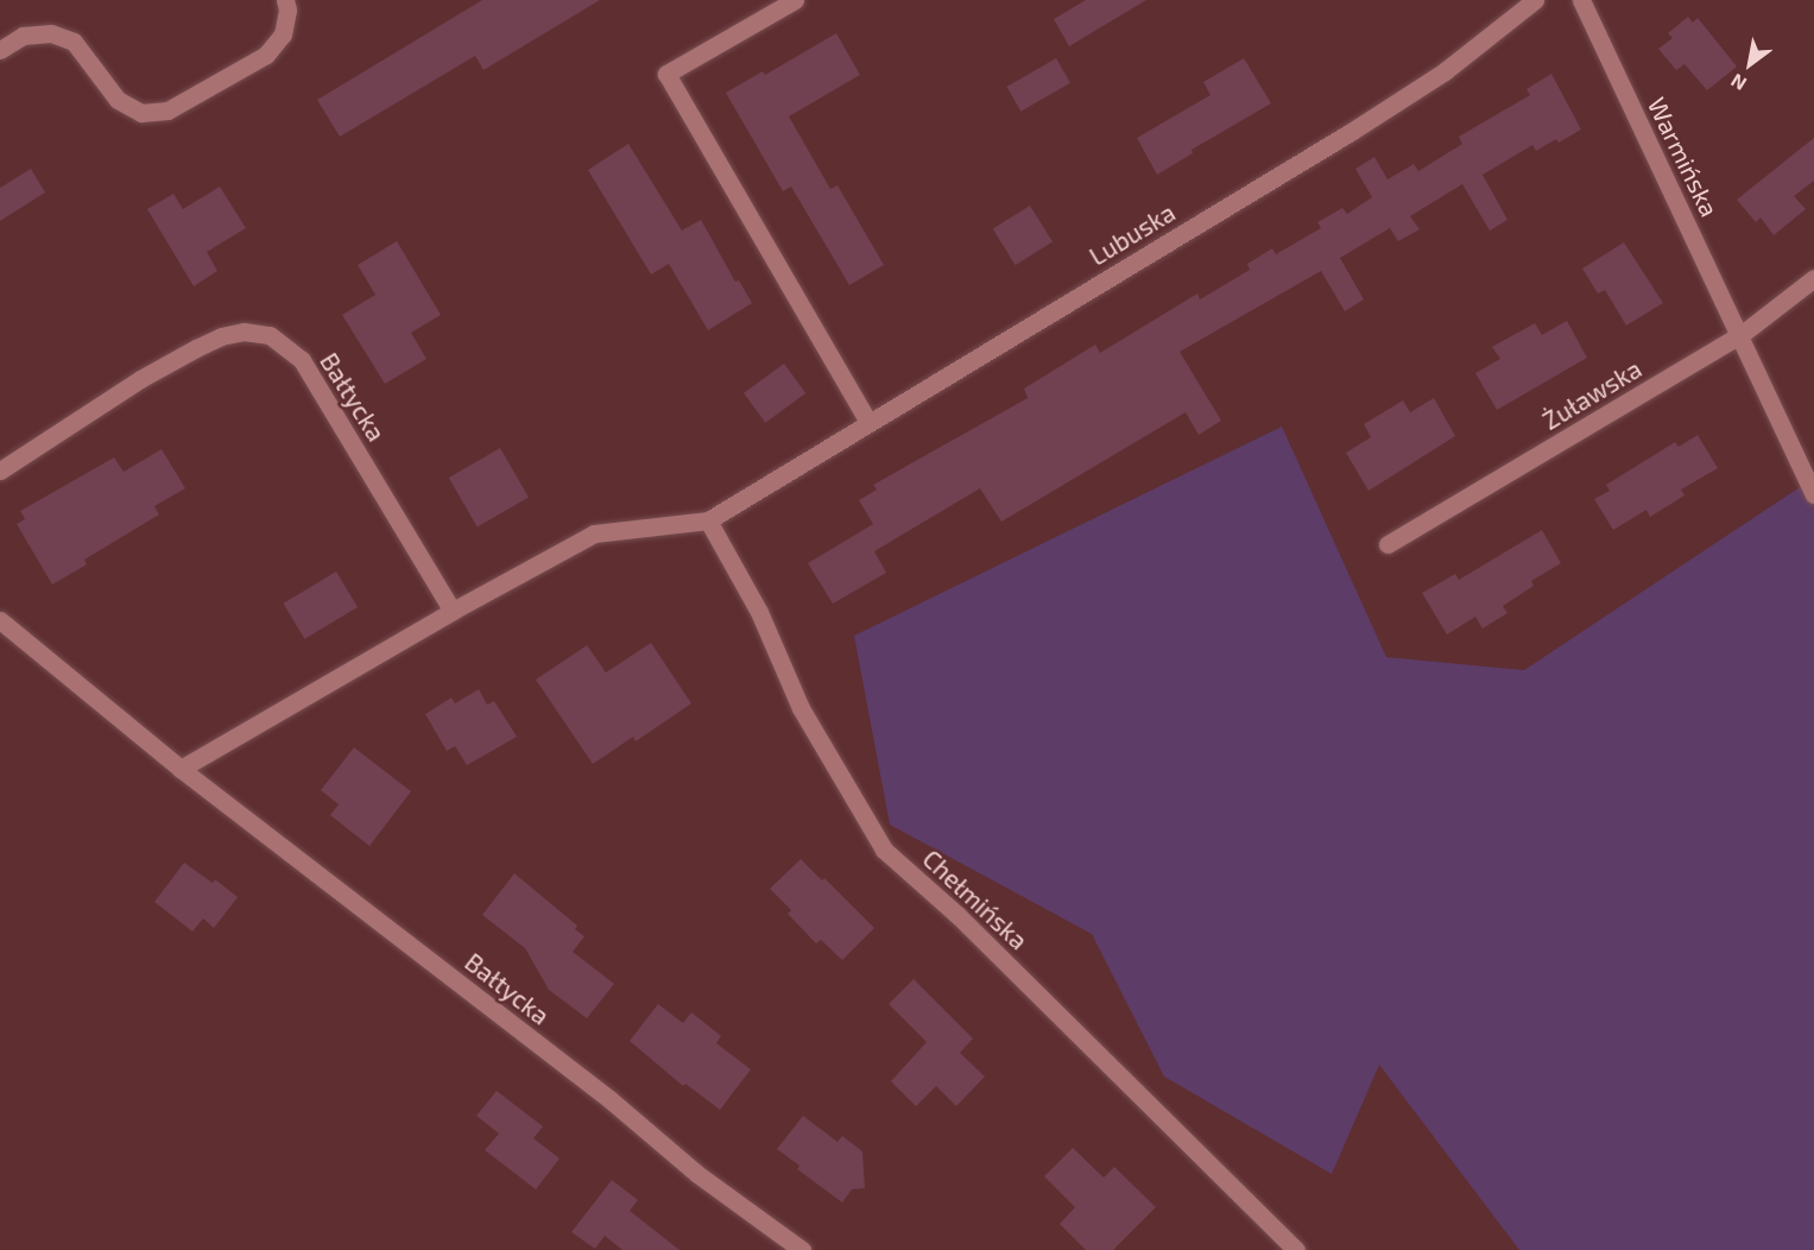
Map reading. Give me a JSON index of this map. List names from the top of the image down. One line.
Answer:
{"streets":{"street":["Warmińska","Lubuska","Żuławska","Bałtycka","Chełmińska"]},"crossings":[["Warmińska","Żuławska"],["Lubuska","Chełmińska"]],"north":"bottom left"}
